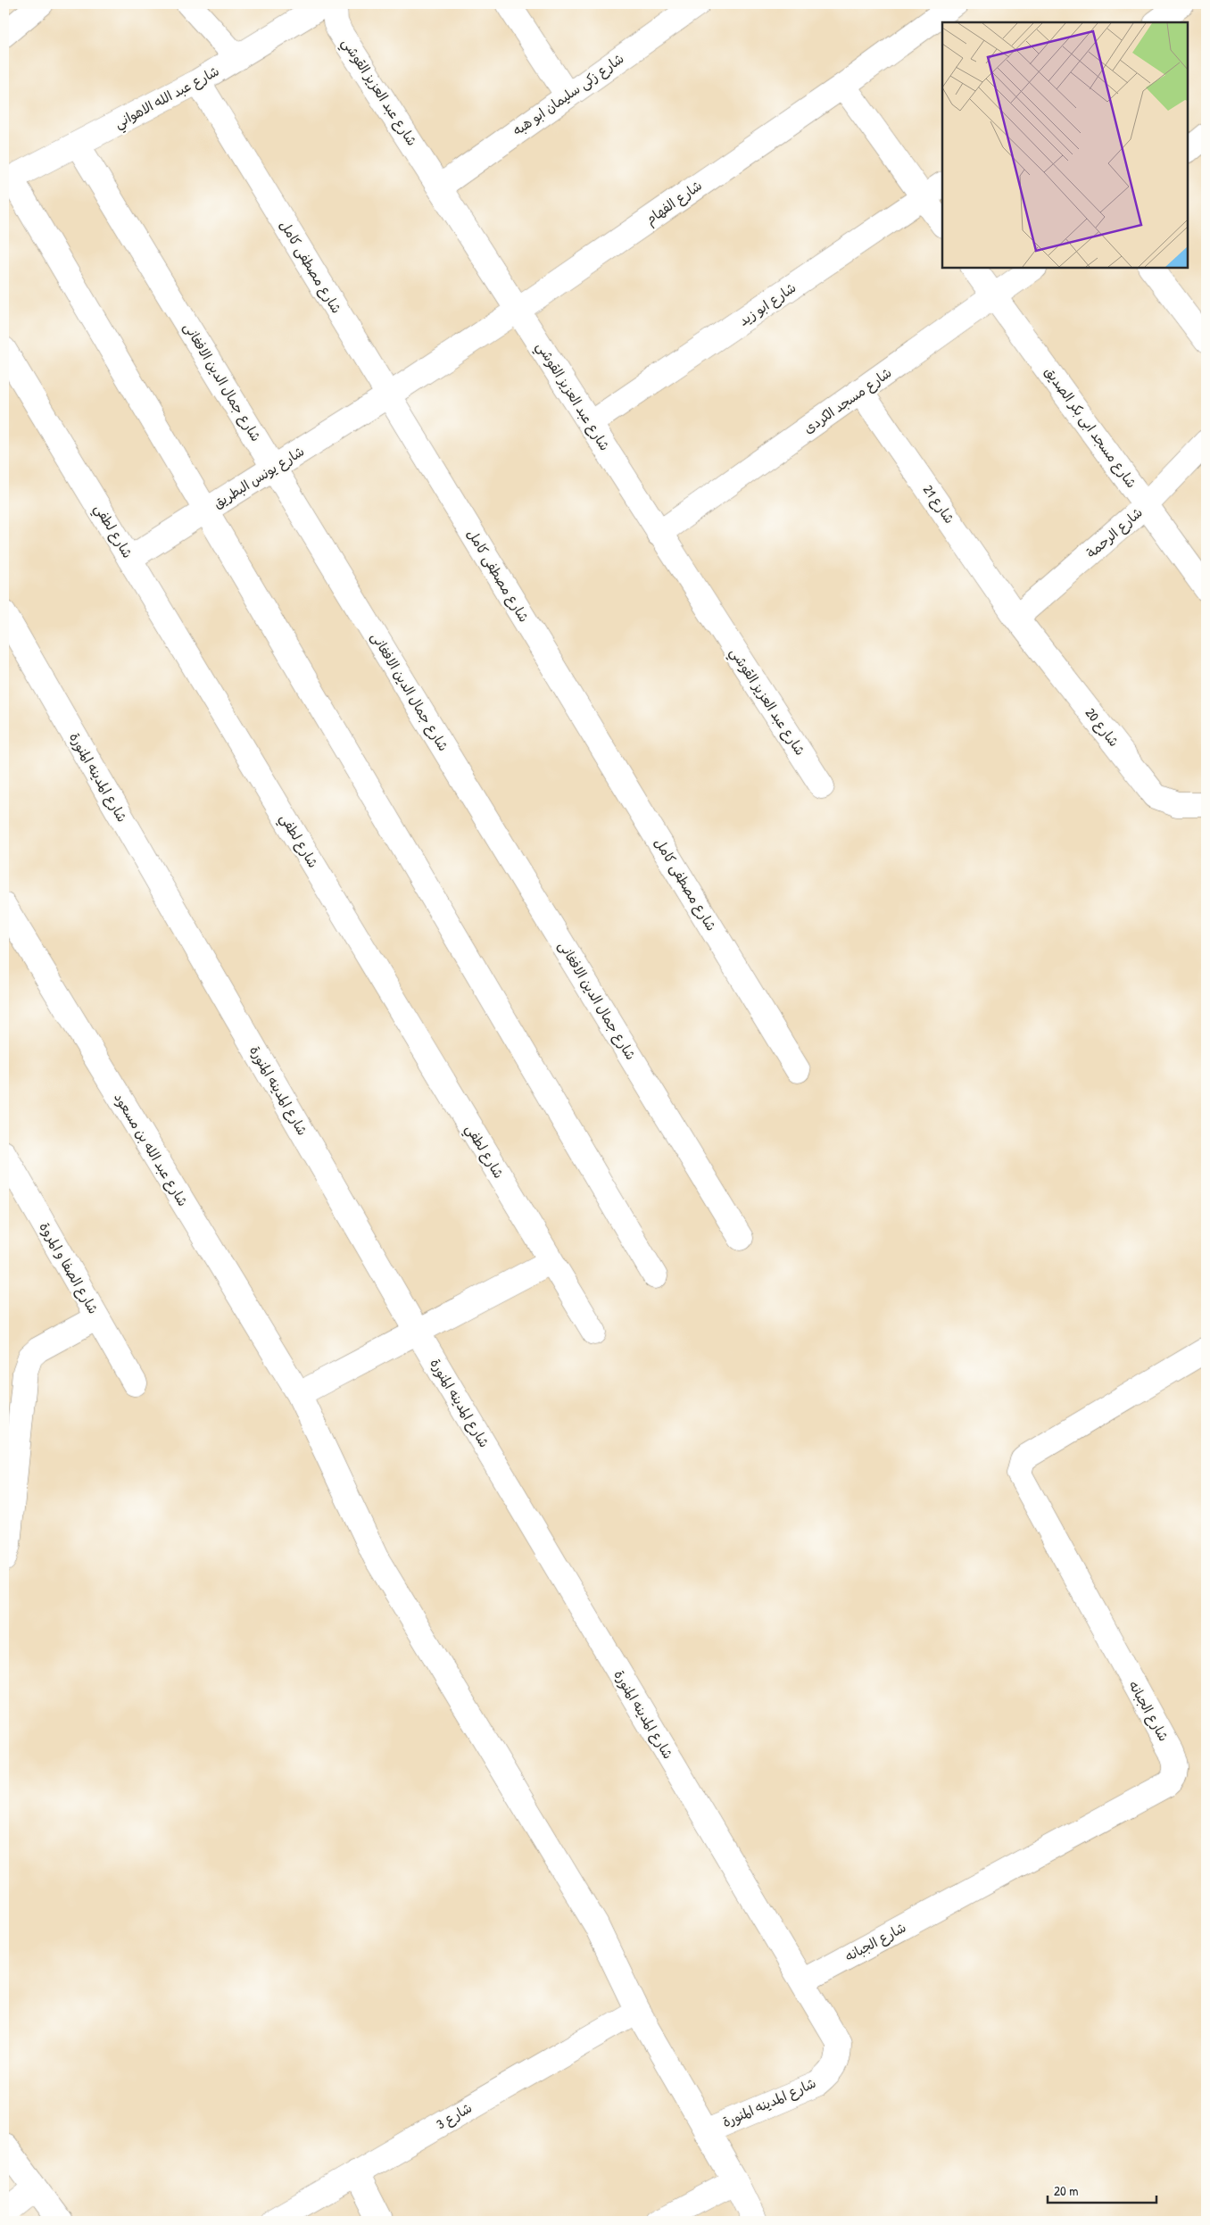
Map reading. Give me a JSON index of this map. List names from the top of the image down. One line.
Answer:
{"streets":{"street":["شارع عبد العزيز القوشي","شارع زكى سليمان ابو هبه","شارع عبد الله الاهواني","شارع الفهام","شارع مصطفى كامل","شارع ابو زيد","شارع جمال الدين الافغانى","شارع مسجد الكردى","شارع مسجد ابى بكر الصديق","شارع يونس البطريق","شارع 21","شارع لطفي","شارع الرحمة","شارع 20","شارع المدينه المنورة","شارع عبد الله بن مسعود","شارع الصفا و المروة","شارع الجبانه","شارع 3"]},"crossings":[["شارع عبد العزيز القوشي","شارع زكى سليمان ابو هبه"],["شارع عبد العزيز القوشي","شارع الفهام"],["شارع عبد العزيز القوشي","شارع ابو زيد"],["شارع عبد العزيز القوشي","شارع مسجد الكردى"],["شارع عبد الله الاهواني","شارع مصطفى كامل"],["شارع عبد الله الاهواني","شارع جمال الدين الافغانى"],["شارع الفهام","شارع مصطفى كامل"],["شارع الفهام","شارع يونس البطريق"],["شارع مصطفى كامل","شارع يونس البطريق"],["شارع جمال الدين الافغانى","شارع يونس البطريق"],["شارع مسجد الكردى","شارع مسجد ابى بكر الصديق"],["شارع مسجد الكردى","شارع 21"],["شارع مسجد ابى بكر الصديق","شارع الرحمة"],["شارع يونس البطريق","شارع لطفي"],["شارع 21","شارع الرحمة"],["شارع 21","شارع 20"],["شارع الرحمة","شارع 20"],["شارع المدينه المنورة","شارع عبد الله بن مسعود"],["شارع المدينه المنورة","شارع الجبانه"],["شارع عبد الله بن مسعود","شارع 3"]],"scale_bar":"20 m"}
